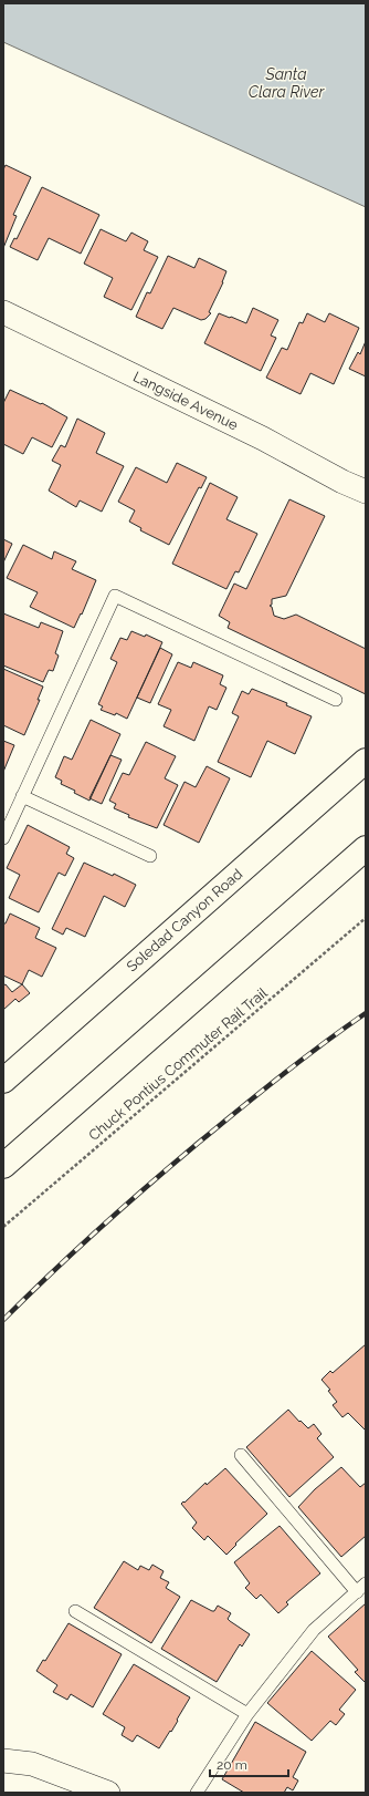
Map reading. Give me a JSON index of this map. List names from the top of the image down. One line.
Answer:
{"streets":{"main road":["Soledad Canyon Road"],"street":["Langside Avenue"],"path":["Chuck Pontius Commuter Rail Trail"]},"water":["Santa Clara River"],"scale_bar":"20 m"}
